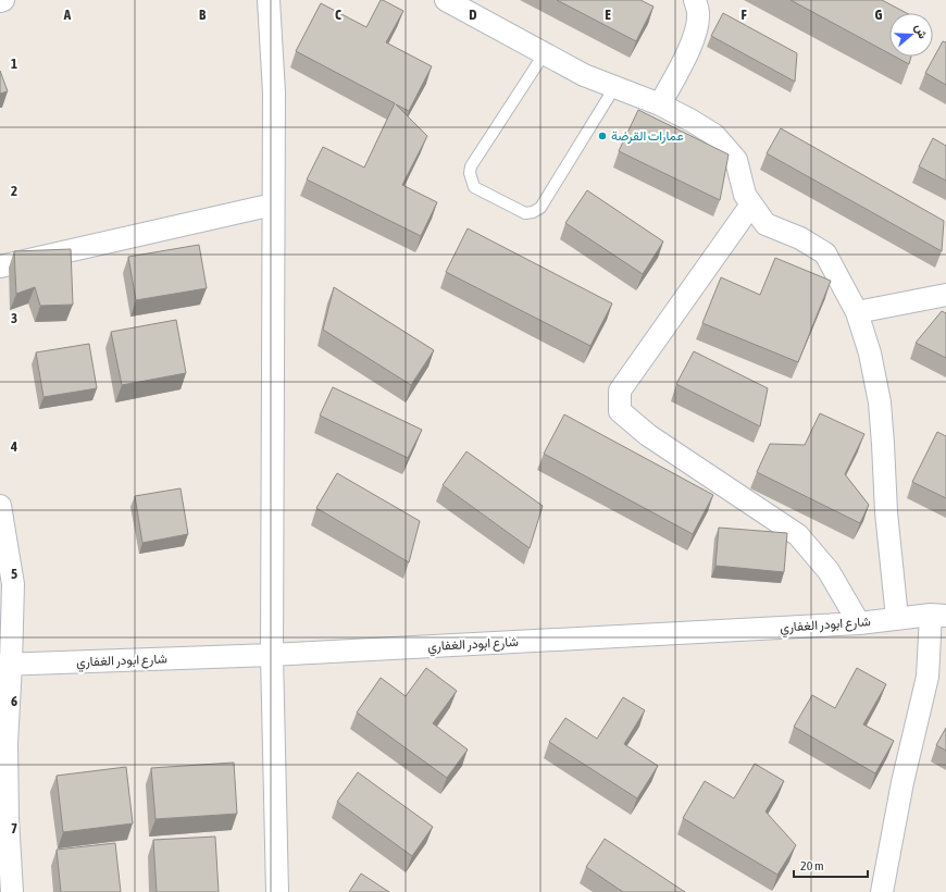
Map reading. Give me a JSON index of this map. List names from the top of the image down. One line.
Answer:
{"streets":{"street":["شارع ابودر الغفاري"]},"places":["عمارات القرضة"],"scale_bar":"20 m","north":"right","grid":{"columns":["A","B","C","D","E","F","G"],"rows":["1","2","3","4","5","6","7"]}}
